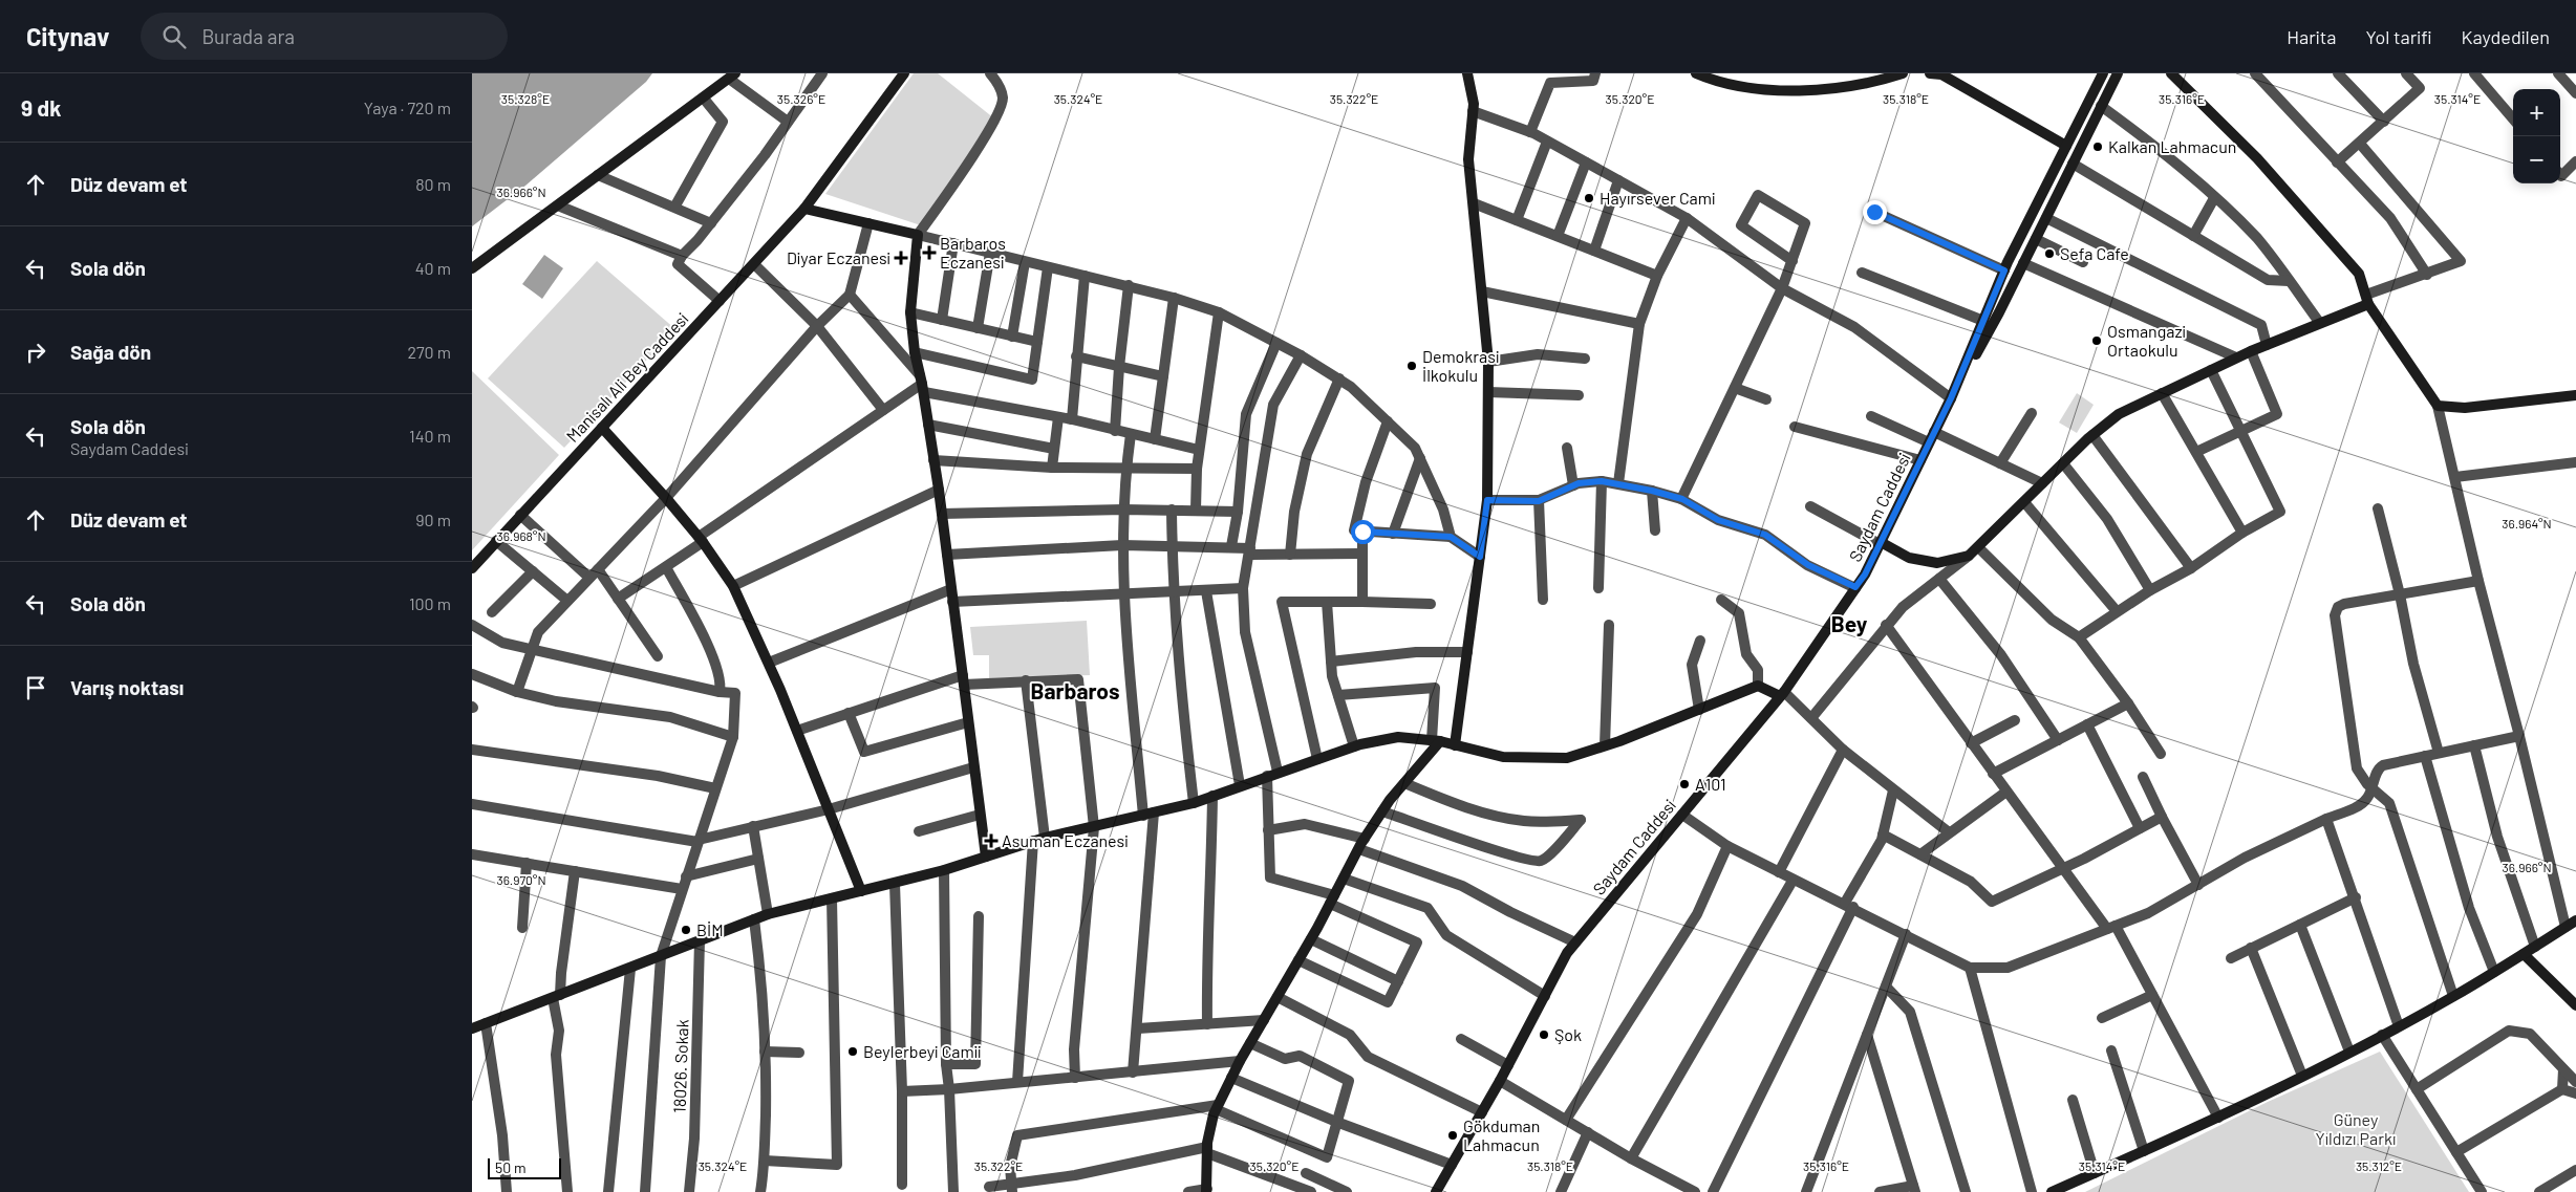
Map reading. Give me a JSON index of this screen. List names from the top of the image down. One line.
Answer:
{"streets":{"main road":["Manisalı Ali Bey Caddesi","Saydam Caddesi"],"street":["18026. Sokak"]},"districts":["Bey","Barbaros"],"parks":["Güney Yıldızı Parkı"],"places":{"other":["Kalkan Lahmacun","Hayırsever Cami","Sefa Cafe","Osmangazi Ortaokulu","Demokrasi İlkokulu","A101","BİM","Şok","Beylerbeyi Camii","Gökduman Lahmacun"],"health":["Barbaros Eczanesi","Diyar Eczanesi","Asuman Eczanesi"]},"scale_bar":"50 m","page":{"header":"Citynav","search":"Burada ara","nav":["Harita","Yol tarifi","Kaydedilen"],"heading":["9 dk","Yaya · 720 m"],"map_buttons":["+","−"],"list":[["Düz devam et","80 m"],["Sola dön","40 m"],["Sağa dön","270 m"],["Sola dön","Saydam Caddesi","140 m"],["Düz devam et","90 m"],["Sola dön","100 m"],"Varış noktası"],"scale":"50 m"},"coordinates":["35.328°E","35.326°E","35.324°E","35.322°E","35.320°E","35.318°E","35.316°E","35.314°E","36.966°N","36.964°N","36.968°N","36.970°N","35.312°E"]}
